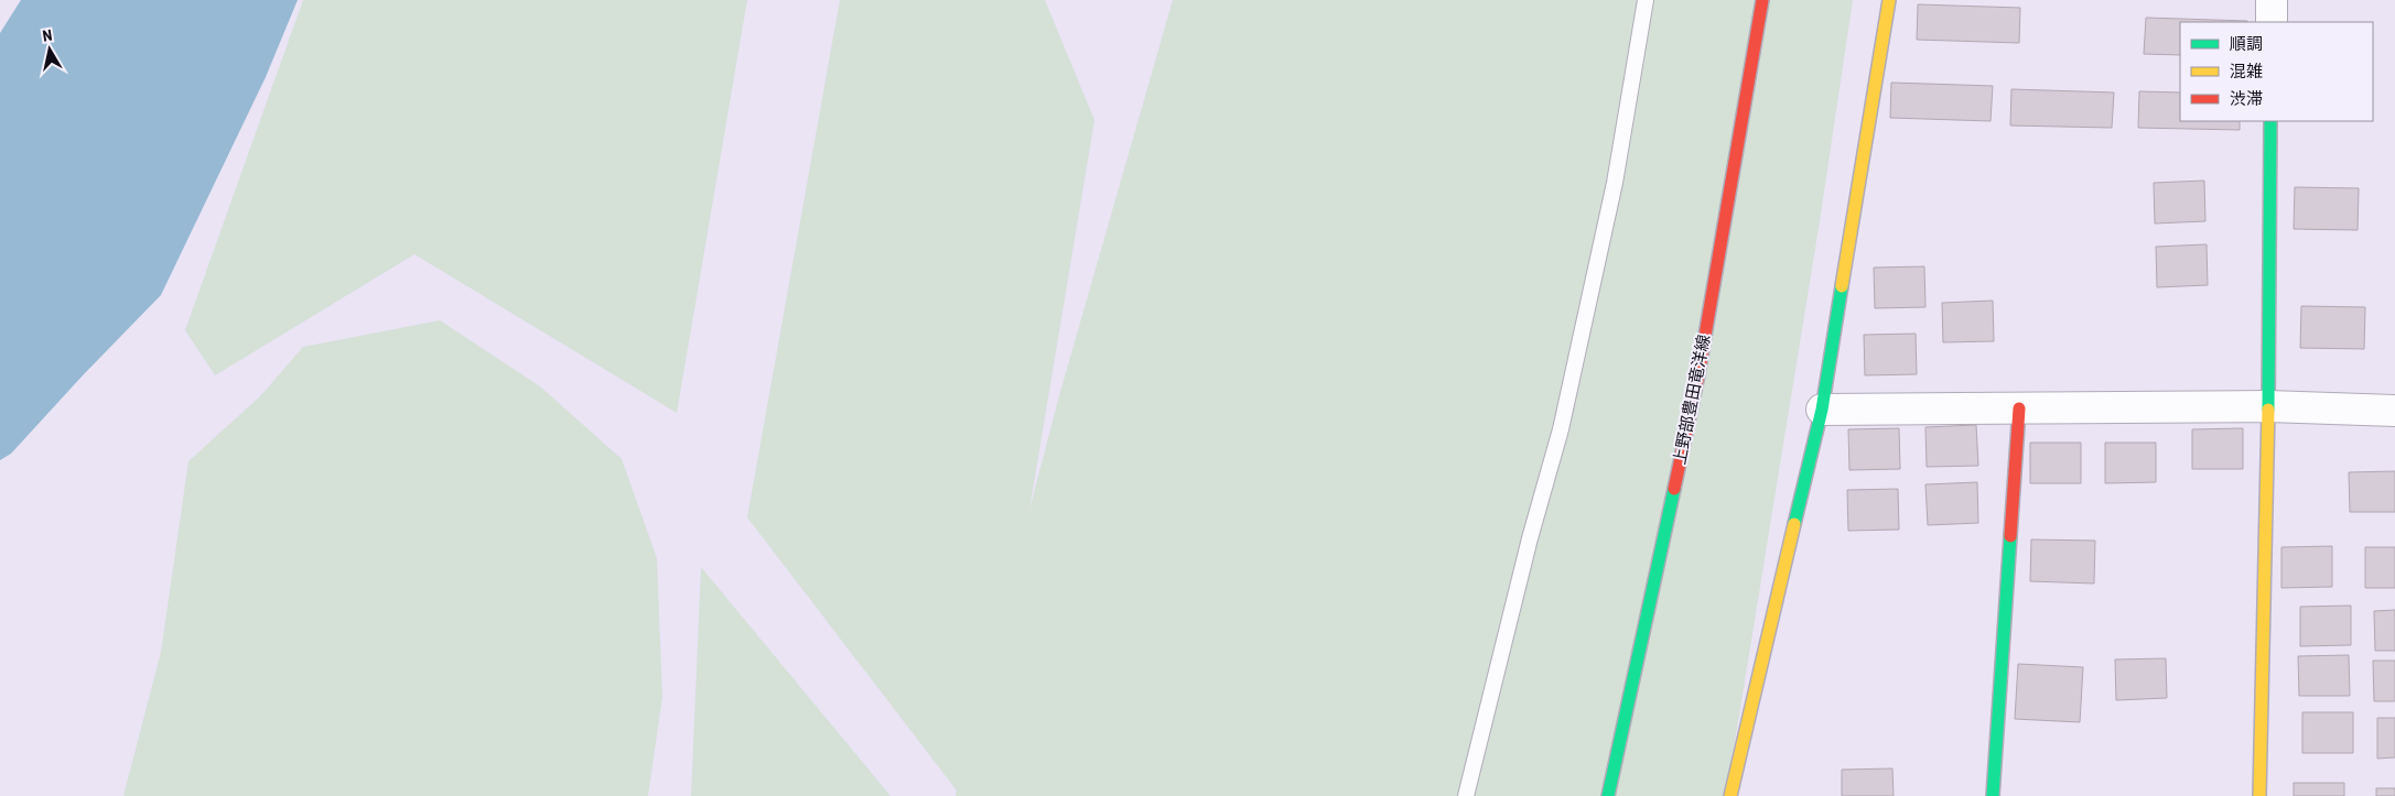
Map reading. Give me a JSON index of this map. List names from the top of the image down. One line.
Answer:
{"streets":{"street":["上野部豊田竜洋線"]},"legend":["順調","混雑","渋滞"],"north":"top"}
